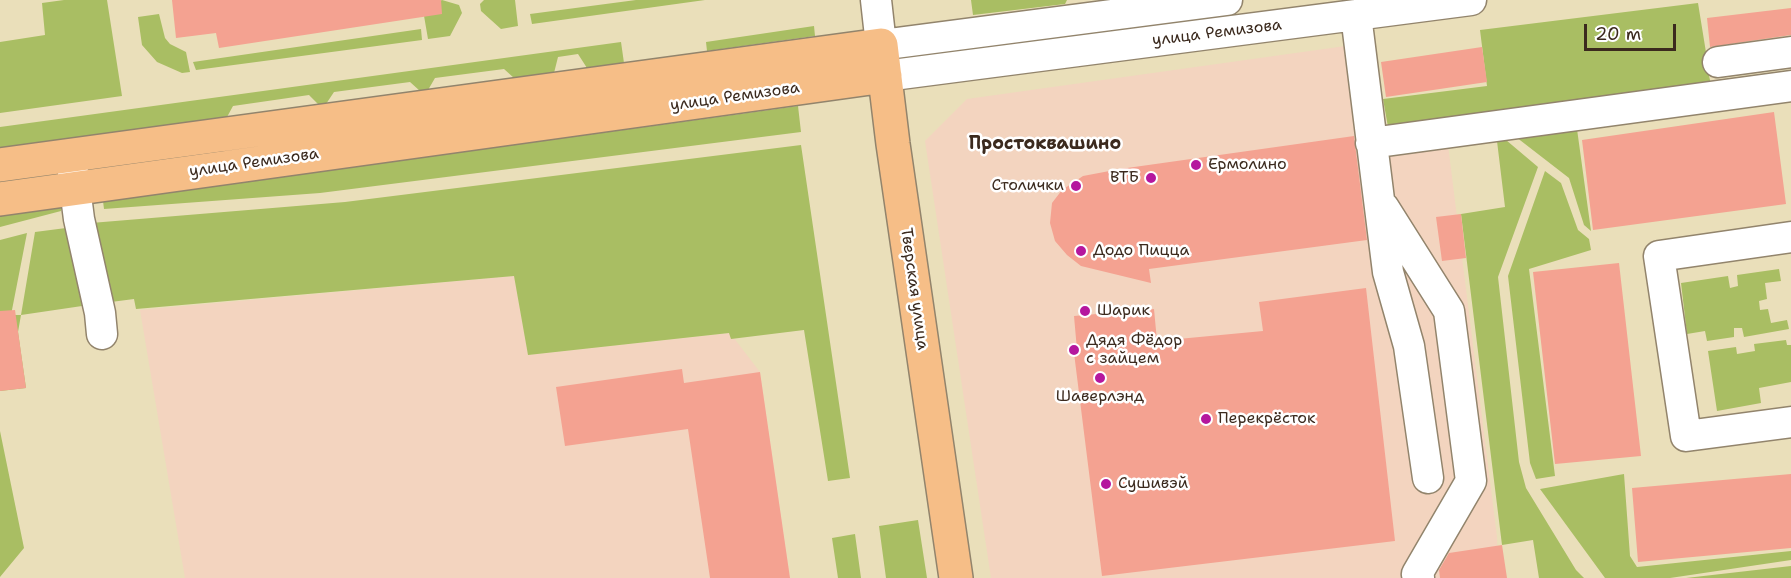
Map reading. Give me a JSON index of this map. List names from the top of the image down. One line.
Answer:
{"streets":{"main road":["улица Ремизова","Тверская улица"]},"crossings":[["улица Ремизова","Тверская улица"]],"districts":["Простоквашино"],"places":["Ермолино","ВТБ","Столички","Додо Пицца","Шарик","Дядя Фёдор с зайцем","Шаверлэнд","Перекрёсток","Сушивэй"],"scale_bar":"20 m"}
